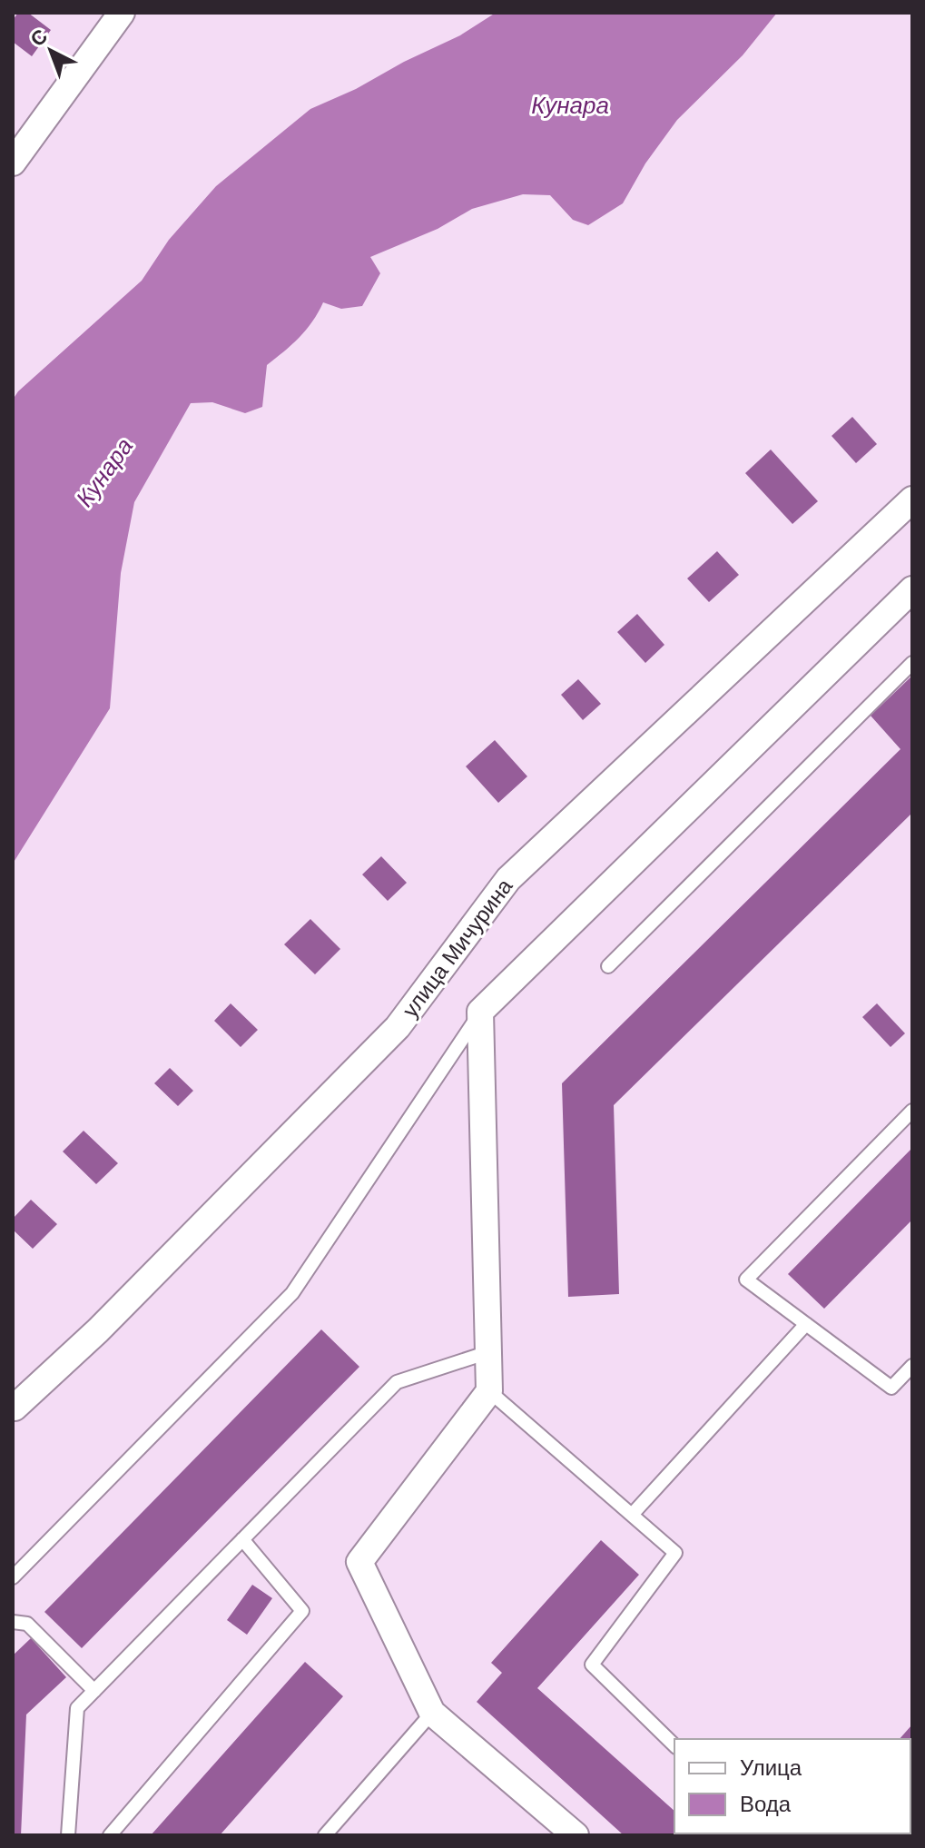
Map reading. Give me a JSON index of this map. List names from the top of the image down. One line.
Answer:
{"streets":{"street":["улица Мичурина"]},"water":["Кунара"],"legend":["Улица","Вода"],"north":"top left"}
